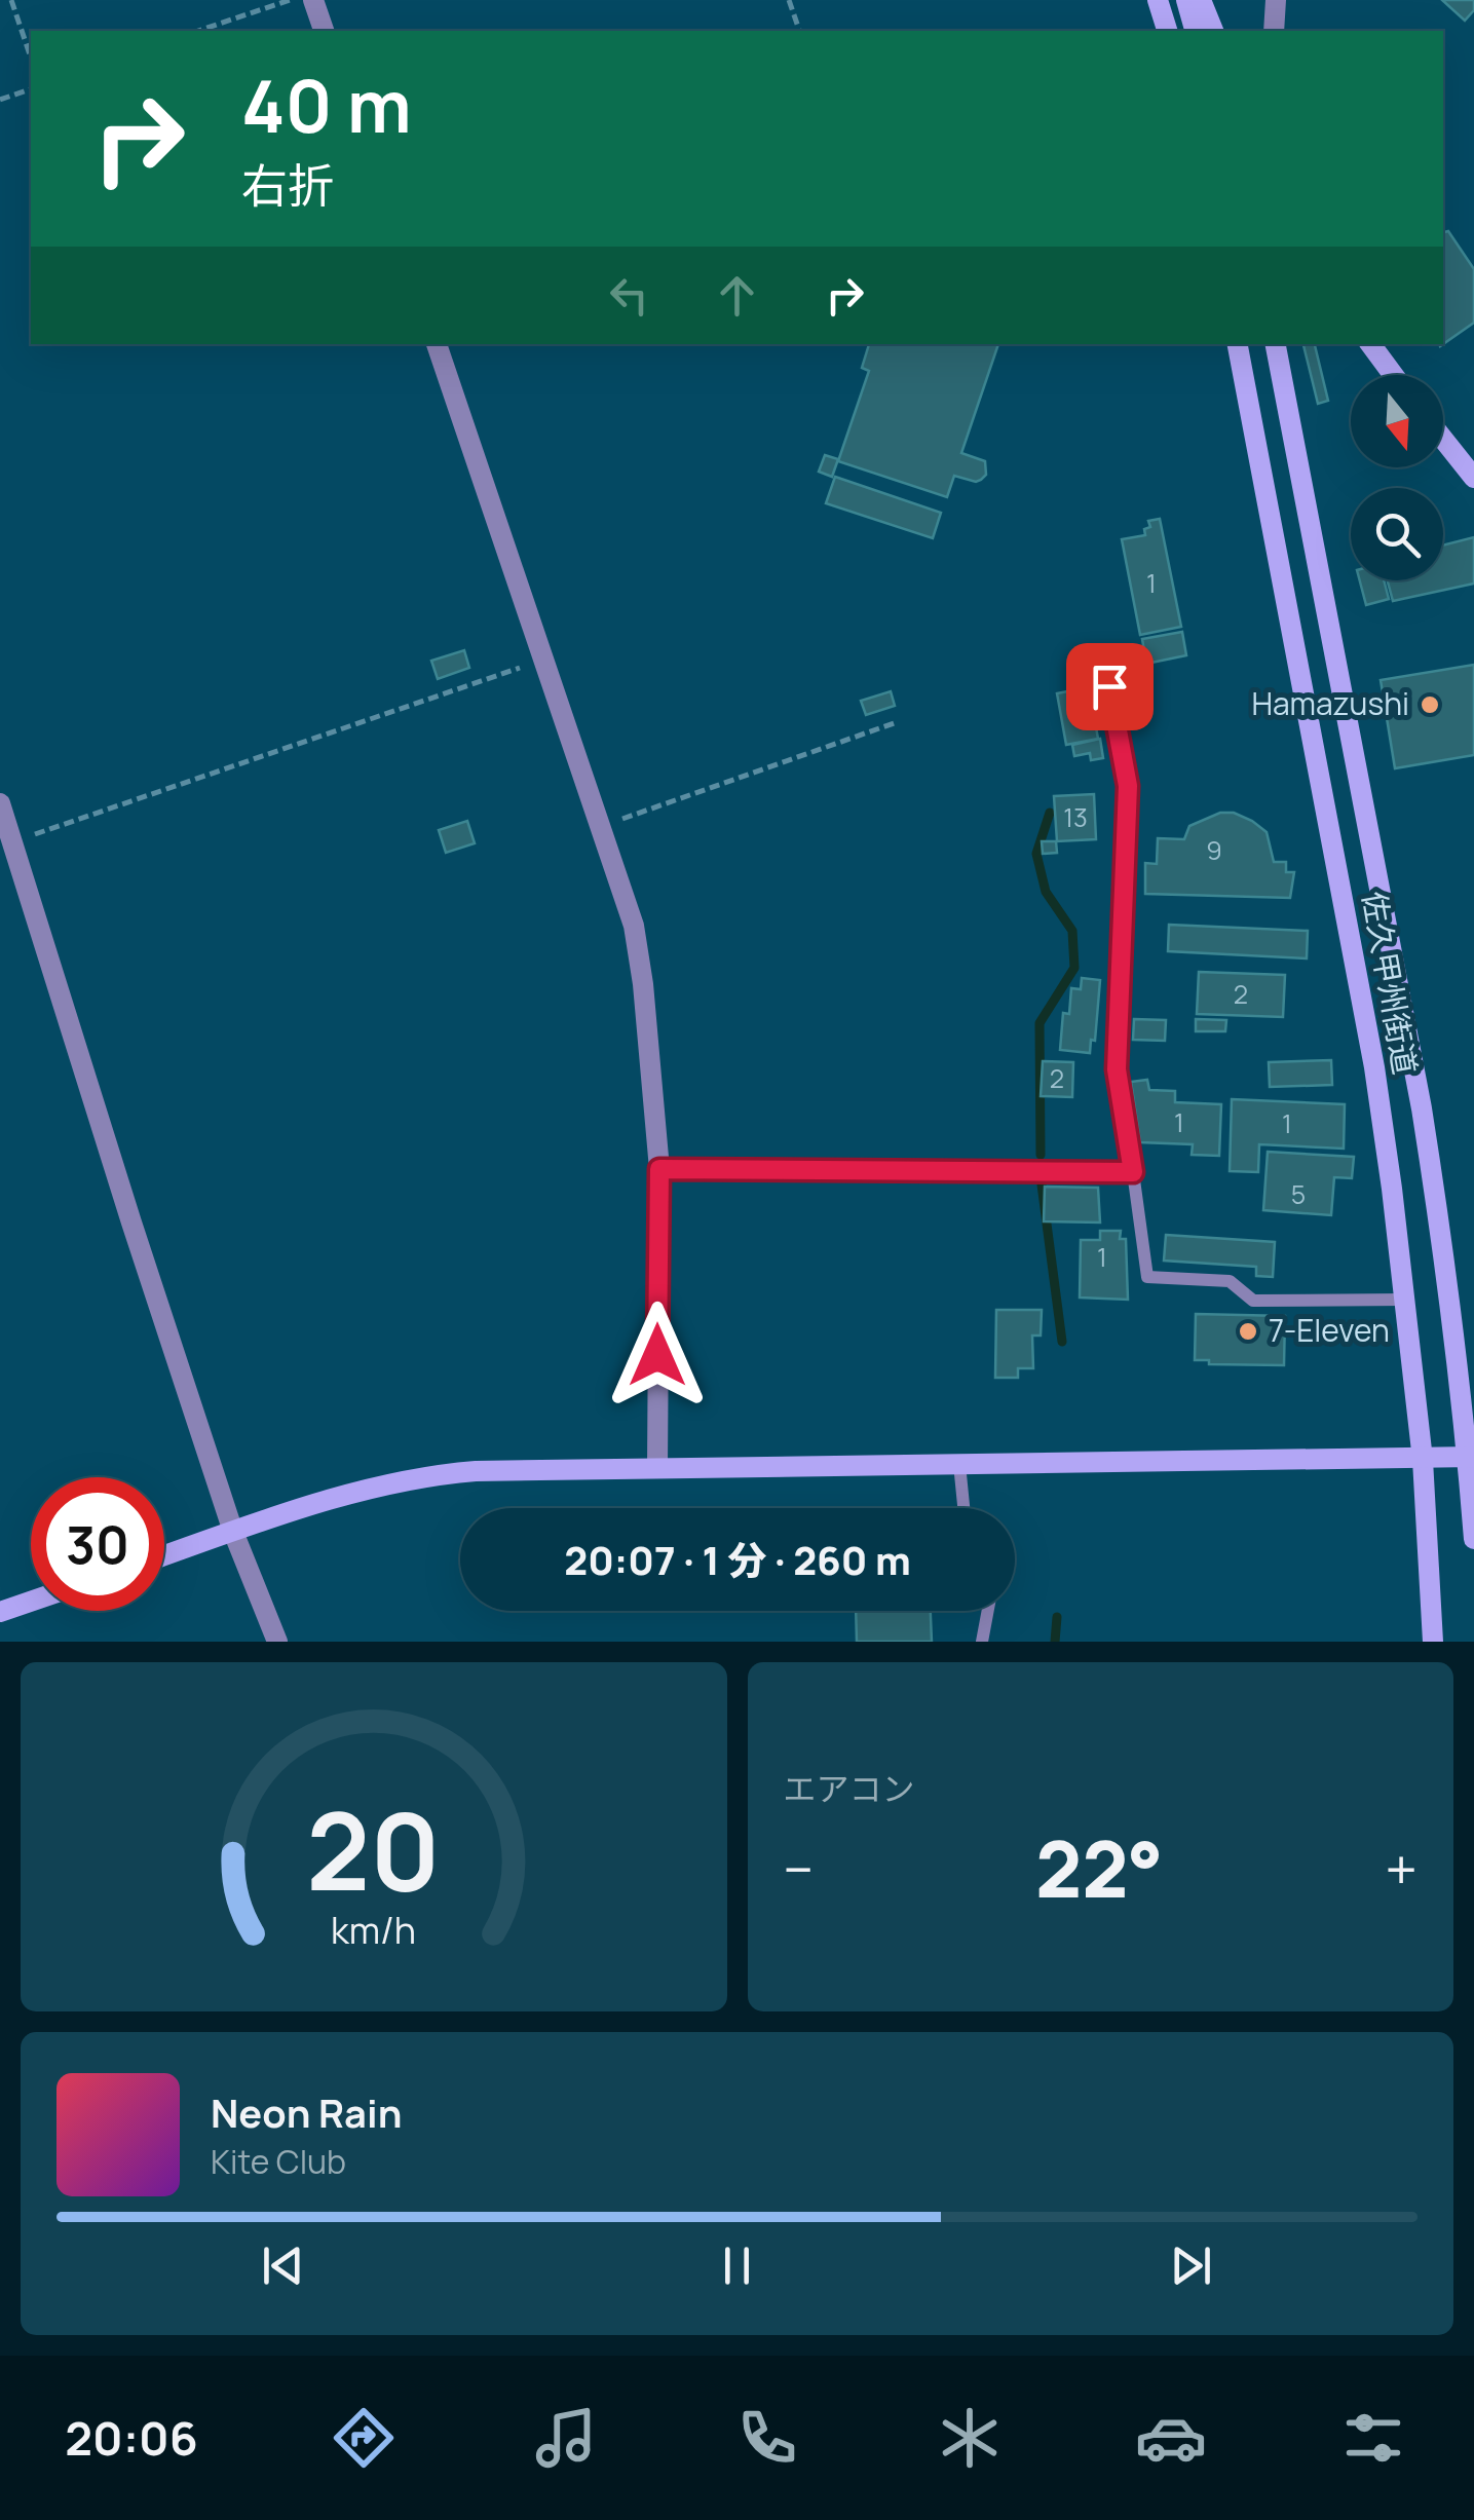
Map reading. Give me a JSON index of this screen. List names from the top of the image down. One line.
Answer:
{"streets":{"main road":["佐久甲州街道"]},"places":["Hamazushi","7-Eleven"],"house_numbers":["1","13","9","2","2","1","1","5","1"],"north":"bottom","page":{"turn":["40 m","右折"],"limit":"30","trip":"20:07 · 1 分 · 260 m","tile":"エアコン","heat":["−","22°","+"],"song":["Neon Rain","Kite Club"],"tabs":"20:06","gauge":["20","km/h"]}}
